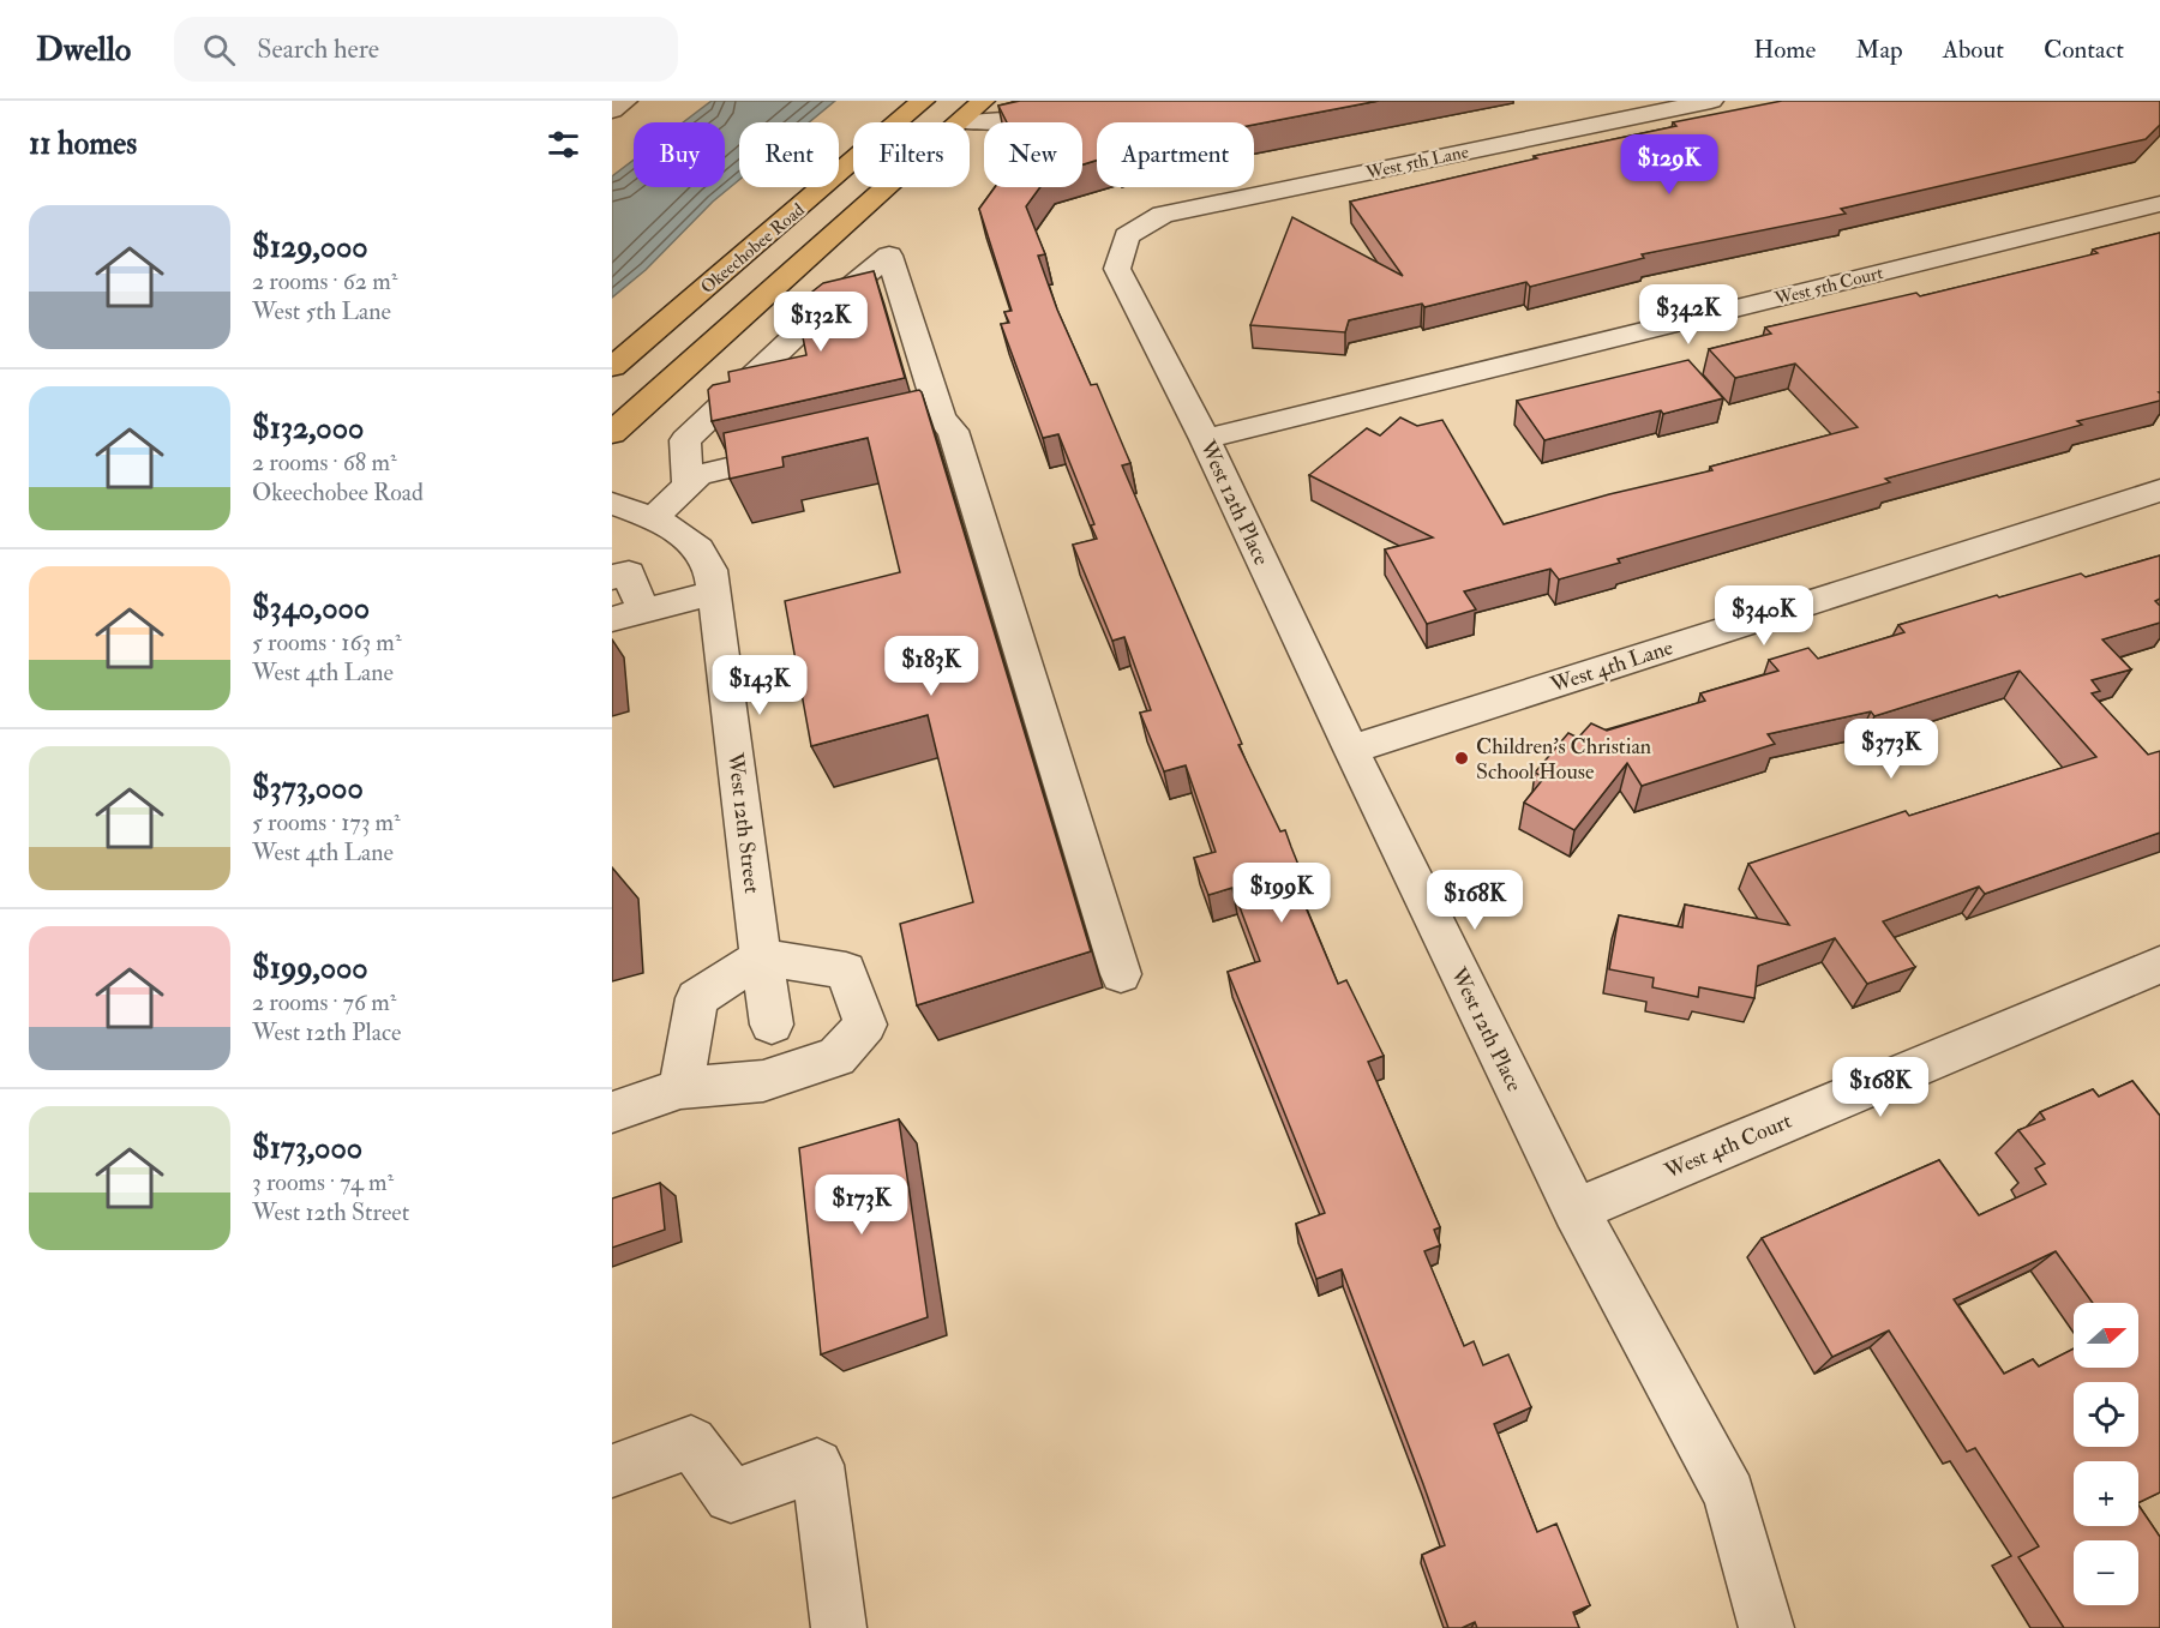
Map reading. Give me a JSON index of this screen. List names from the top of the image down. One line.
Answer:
{"streets":{"highway":["Okeechobee Road"],"street":["West 5th Lane","West 5th Court","West 12th Place","West 4th Lane","West 12th Street","West 4th Court"]},"crossings":[["West 5th Lane","West 12th Place"],["West 5th Court","West 12th Place"],["West 12th Place","West 4th Lane"],["West 12th Place","West 4th Court"]],"places":["Children's Christian School House"],"north":"right","page":{"header":"Dwello","search":"Search here","nav":["Home","Map","About","Contact"],"heading":"11 homes","chip":["Buy","Rent","Filters","New","Apartment"],"price":["$129K","$342K","$132K","$340K","$183K","$143K","$373K","$199K","$168K","$168K","$173K"],"list":[{"name":"$129,000","note":"2 rooms · 62 m² · West 5th Lane"},{"name":"$132,000","note":"2 rooms · 68 m² · Okeechobee Road"},{"name":"$340,000","note":"5 rooms · 163 m² · West 4th Lane"},{"name":"$373,000","note":"5 rooms · 173 m² · West 4th Lane"},{"name":"$199,000","note":"2 rooms · 76 m² · West 12th Place"},{"name":"$173,000","note":"3 rooms · 74 m² · West 12th Street"}],"map_buttons":["+","−"]}}
